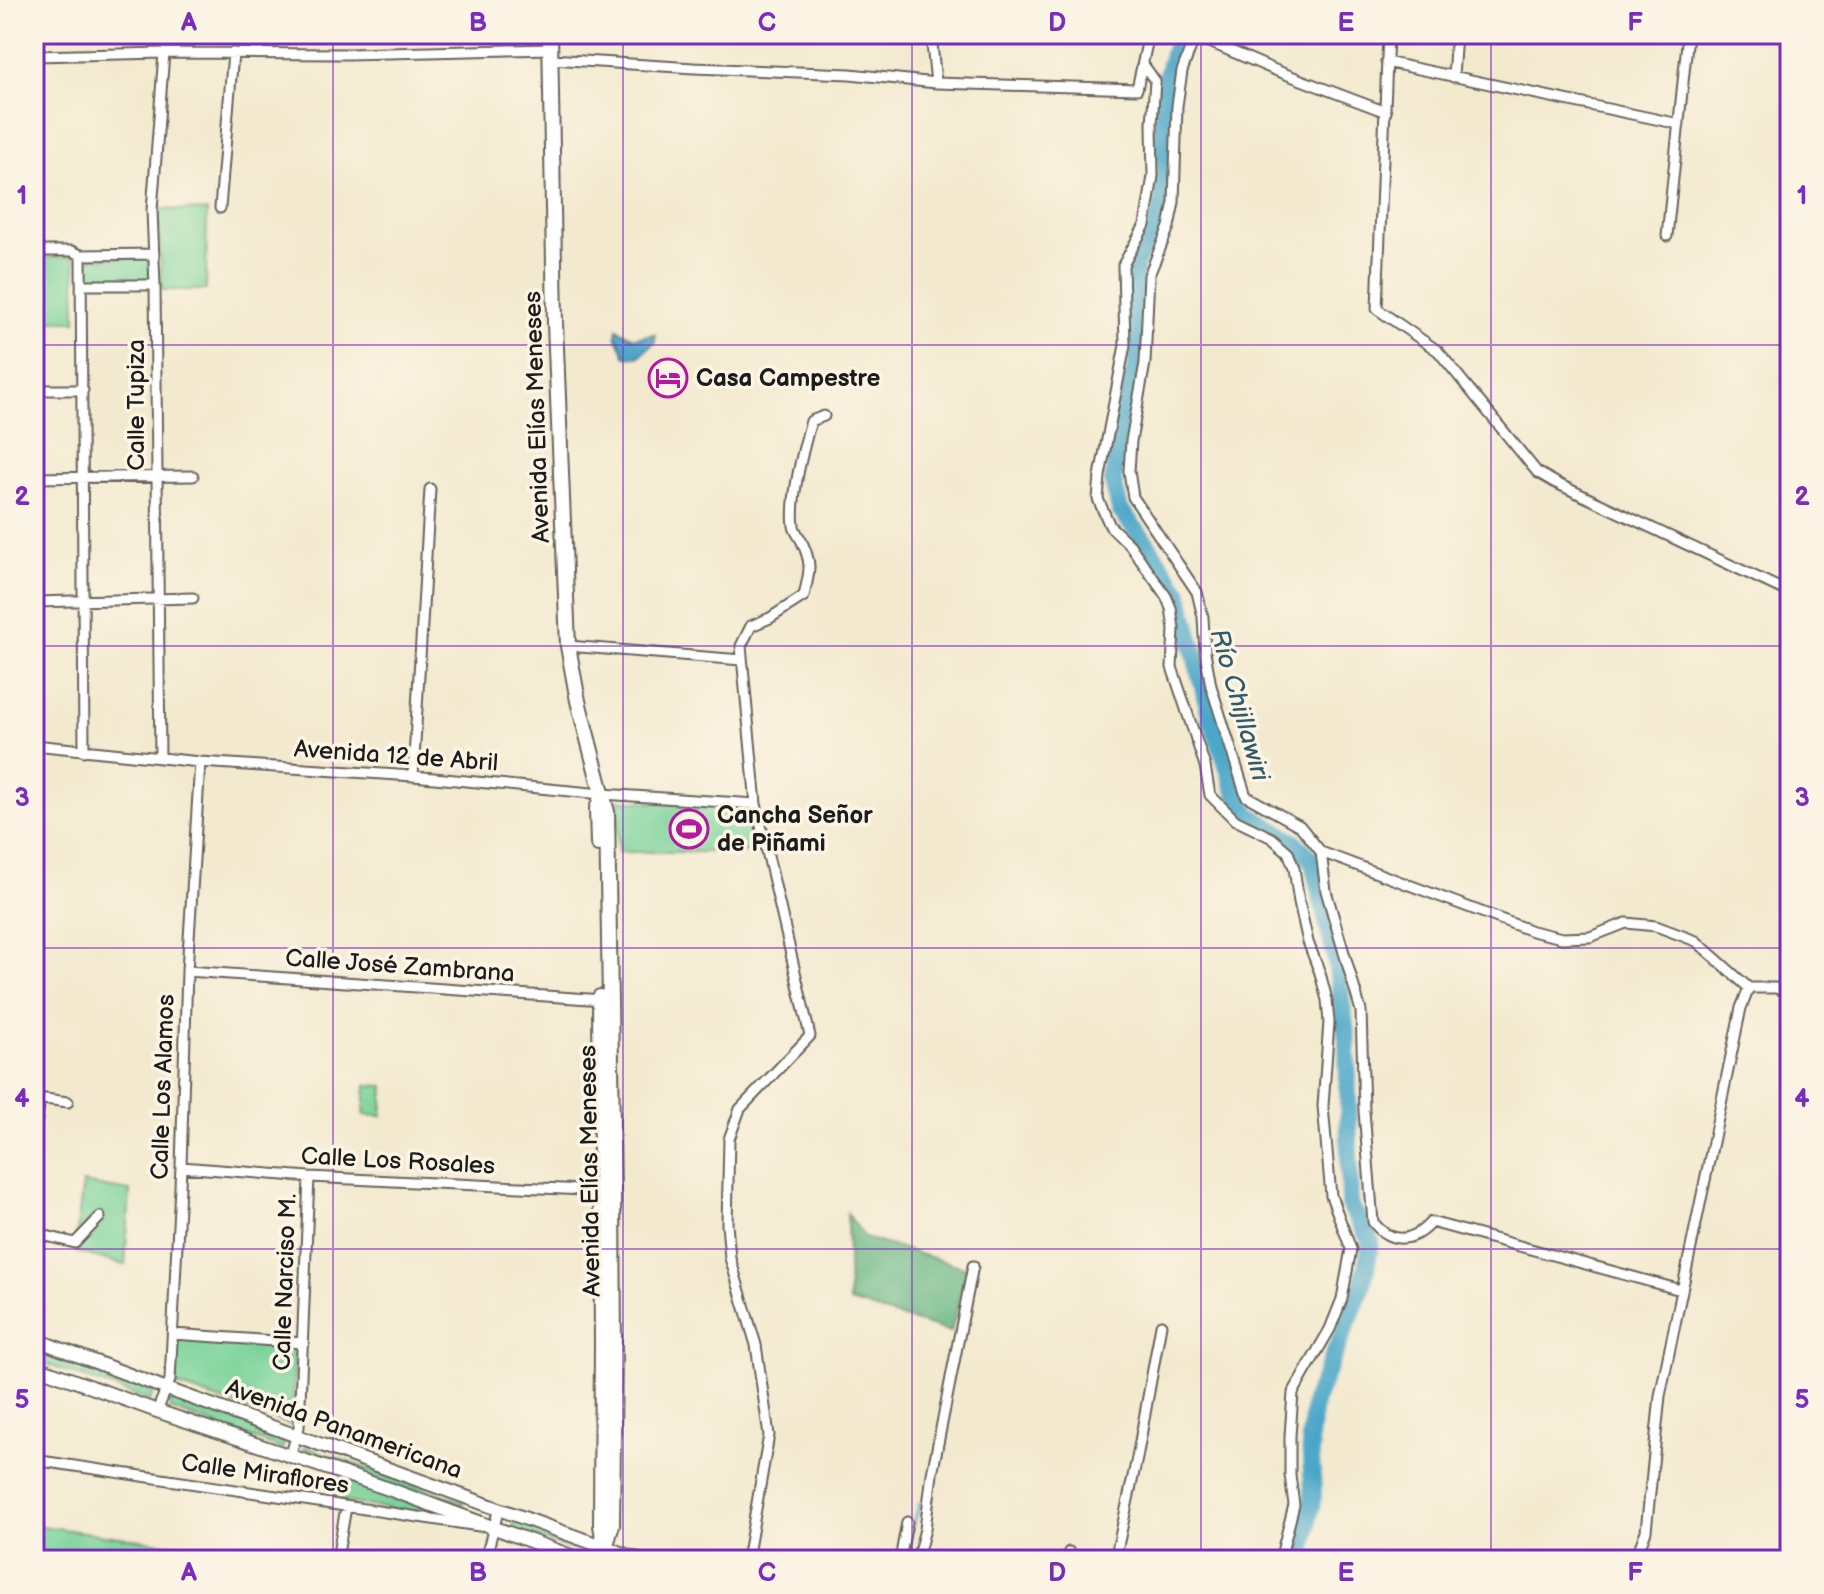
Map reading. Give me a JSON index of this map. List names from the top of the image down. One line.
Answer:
{"streets":{"main road":["Avenida Elías Meneses","Avenida Panamericana"],"street":["Calle Tupiza","Avenida 12 de Abril","Calle José Zambrana","Calle Los Alamos","Calle Los Rosales","Calle Narciso M.","Calle Miraflores"]},"crossings":[["Calle Tupiza","Avenida 12 de Abril"],["Avenida Elías Meneses","Avenida 12 de Abril"],["Avenida Elías Meneses","Calle José Zambrana"],["Avenida Elías Meneses","Calle Los Rosales"],["Avenida Elías Meneses","Avenida Panamericana"],["Avenida 12 de Abril","Calle Los Alamos"],["Calle José Zambrana","Calle Los Alamos"],["Calle Los Alamos","Calle Los Rosales"],["Calle Los Alamos","Avenida Panamericana"],["Calle Los Rosales","Calle Narciso M."],["Calle Narciso M.","Avenida Panamericana"],["Avenida Panamericana","Calle Miraflores"]],"water":["Río Chijllawiri"],"places":{"hotel":["Casa Campestre"],"sports":["Cancha Señor de Piñami"]},"grid":{"columns":["A","B","C","D","E","F"],"rows":["1","2","3","4","5"]}}
